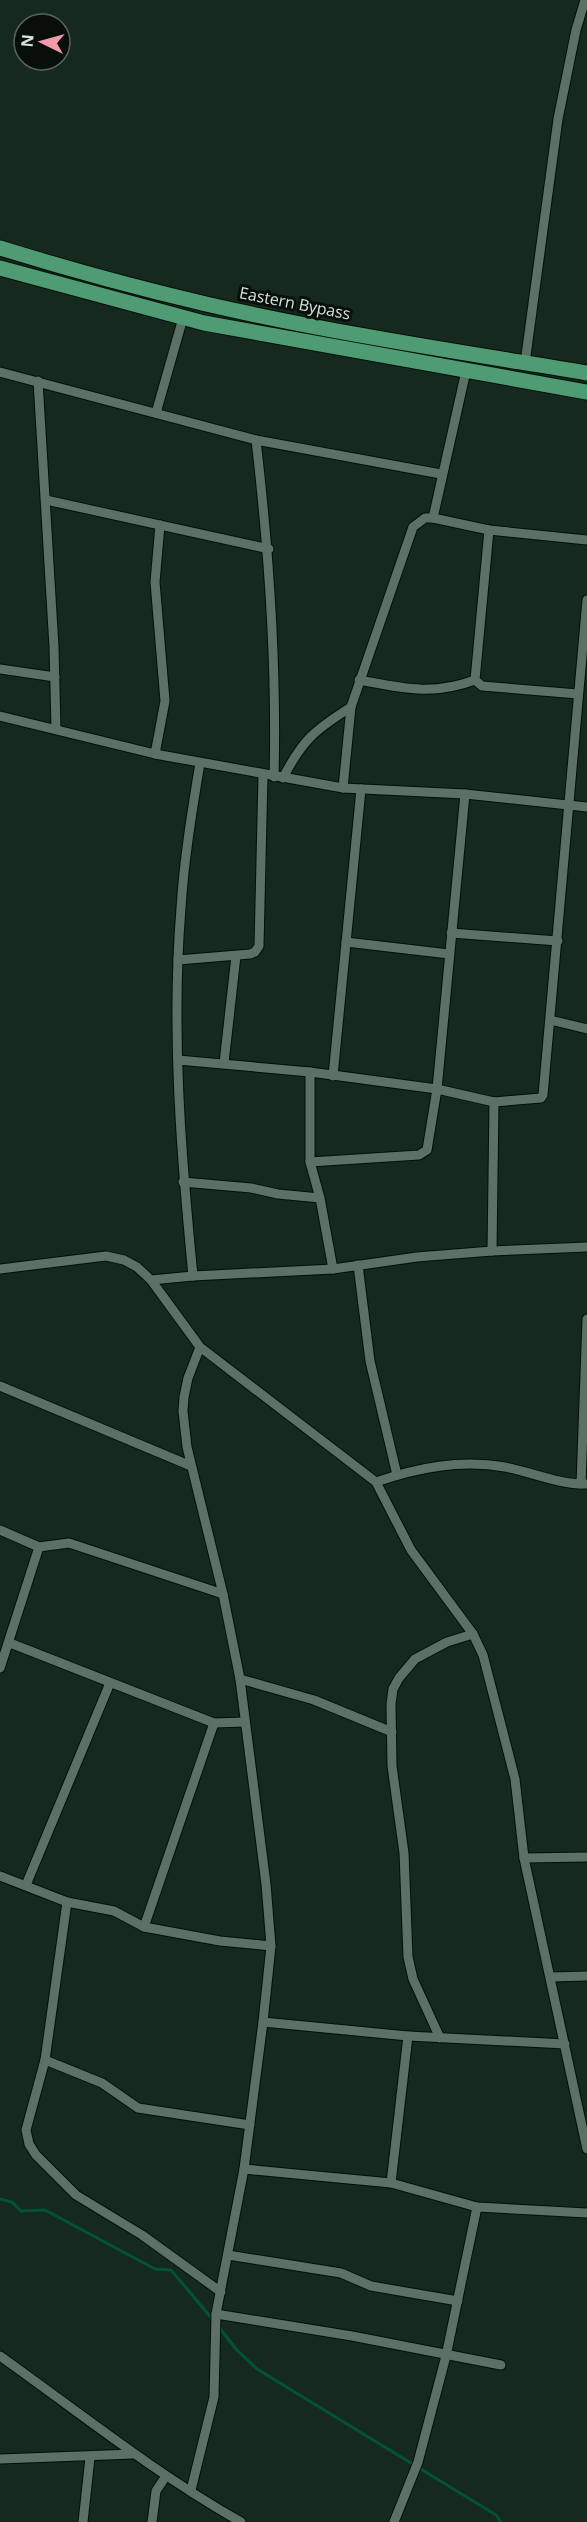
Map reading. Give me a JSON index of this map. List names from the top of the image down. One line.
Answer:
{"streets":{"main road":["Eastern Bypass"]},"north":"left"}
